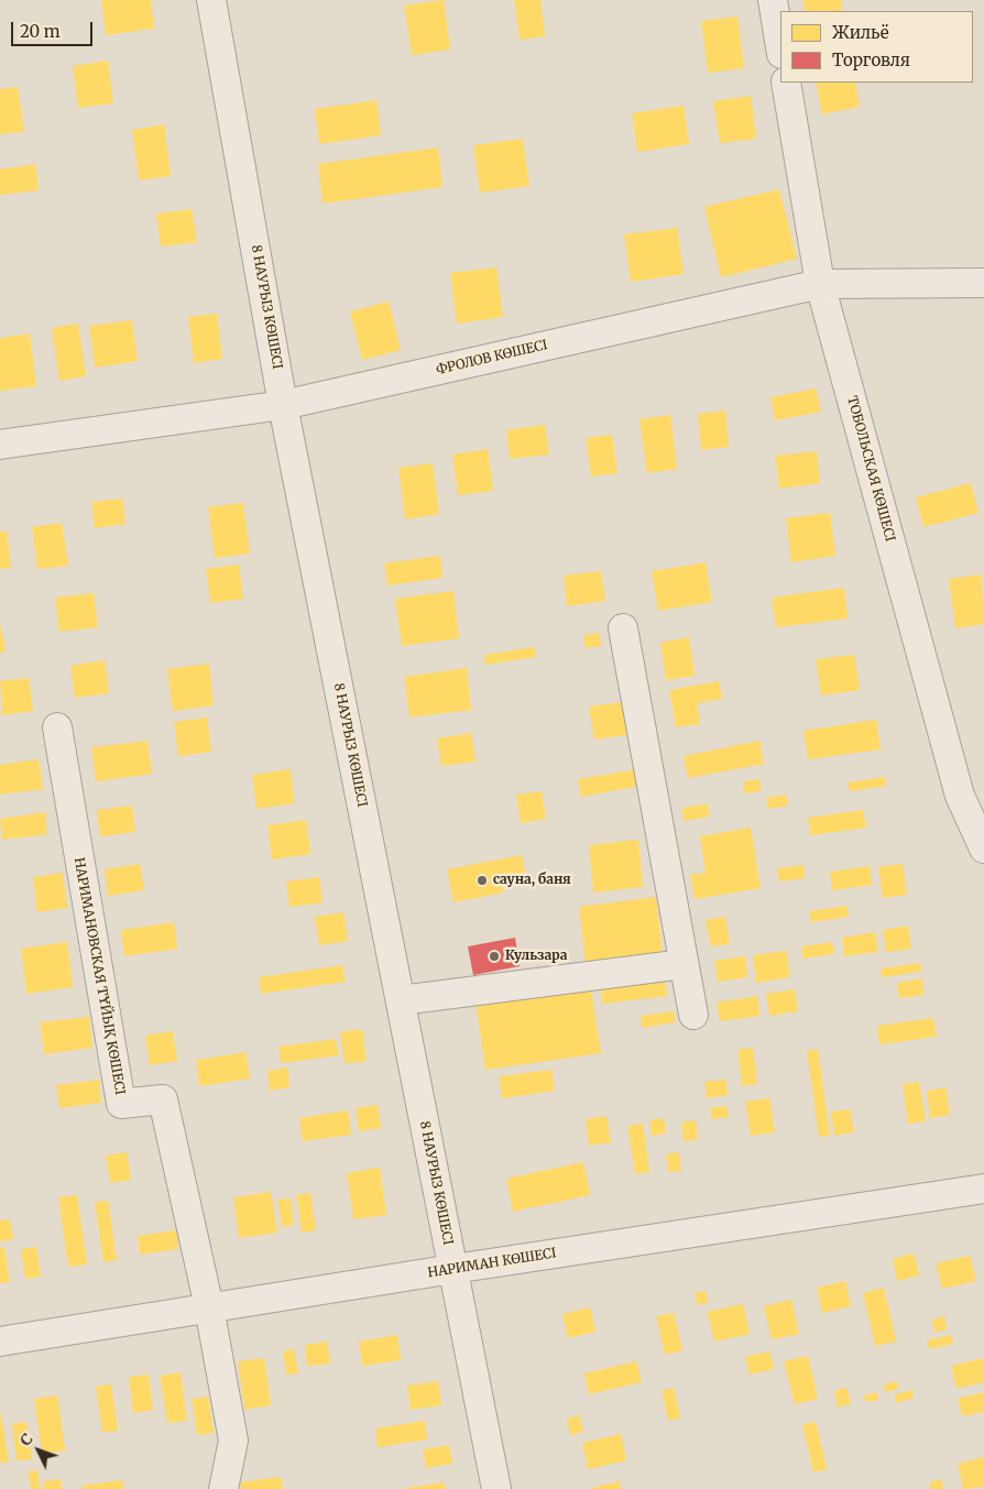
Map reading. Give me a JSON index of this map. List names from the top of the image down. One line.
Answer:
{"streets":{"street":["8 НАУРЫЗ КӨШЕСІ","ФРОЛОВ КӨШЕСІ","ТОБОЛЬСКАЯ КӨШЕСІ","НАРИМАНОВСКАЯ ТҰЙЫҚ КӨШЕСІ","НАРИМАН КӨШЕСІ"]},"crossings":[["8 НАУРЫЗ КӨШЕСІ","ФРОЛОВ КӨШЕСІ"],["8 НАУРЫЗ КӨШЕСІ","НАРИМАН КӨШЕСІ"],["ФРОЛОВ КӨШЕСІ","ТОБОЛЬСКАЯ КӨШЕСІ"],["НАРИМАНОВСКАЯ ТҰЙЫҚ КӨШЕСІ","НАРИМАН КӨШЕСІ"]],"places":["сауна, баня","Кульзара"],"legend":["Жильё","Торговля"],"scale_bar":"20 m","north":"top left"}
